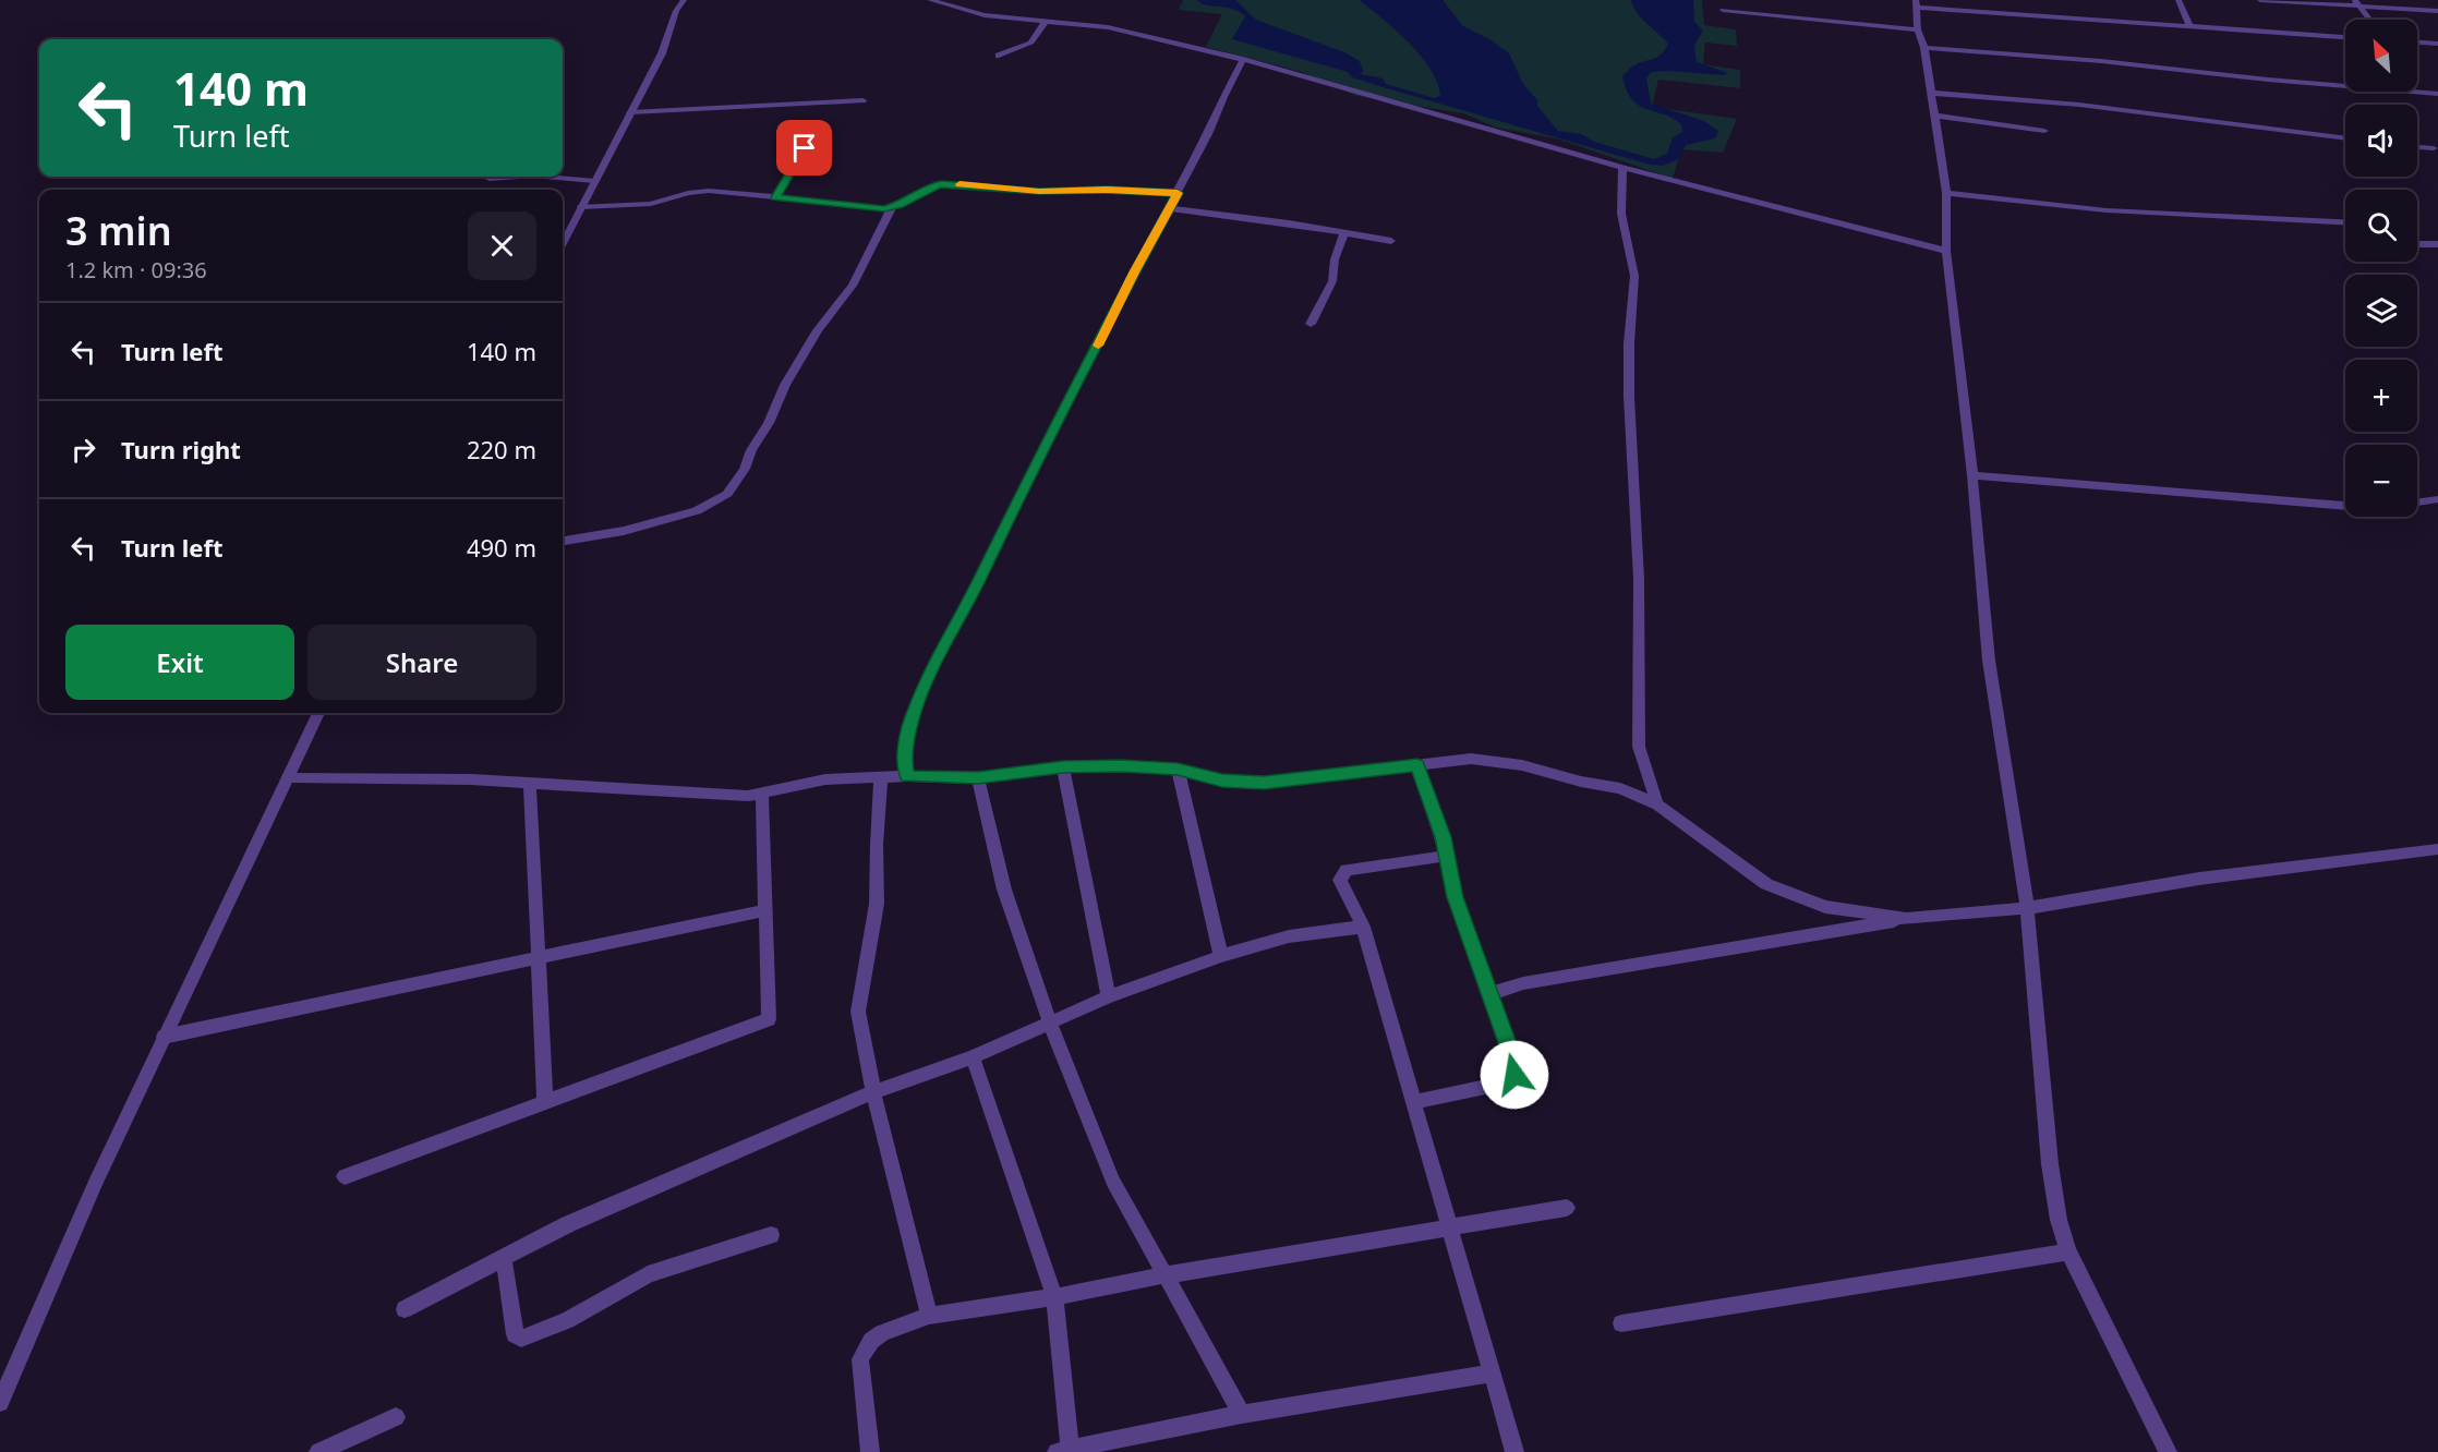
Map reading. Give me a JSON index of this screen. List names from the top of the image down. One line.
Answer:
{"north":"top left","page":{"map_buttons":["+","−"],"turn":["140 m","Turn left"],"heading":["3 min","1.2 km · 09:36"],"list":[{"name":"Turn left","value":"140 m"},{"name":"Turn right","value":"220 m"},{"name":"Turn left","value":"490 m"}],"buttons":["Exit","Share"]}}
